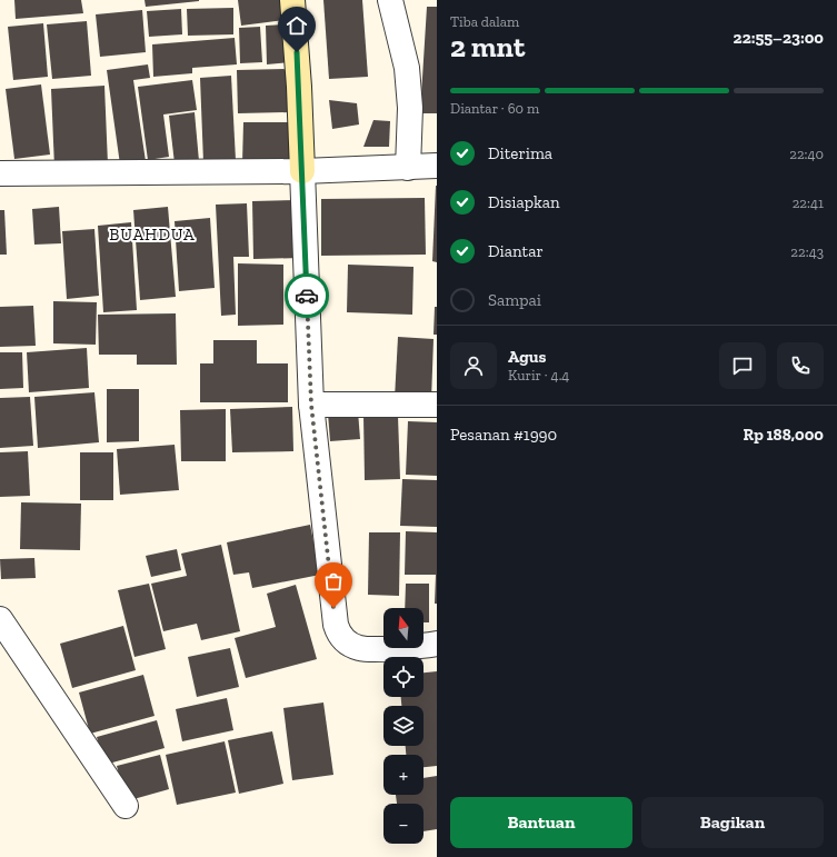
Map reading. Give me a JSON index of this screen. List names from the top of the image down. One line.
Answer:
{"districts":["BUAHDUA"],"north":"top","page":{"heading":["2 mnt","Tiba dalam","22:55–23:00"],"panel":["Agus","Kurir · 4.4","Pesanan #1990","Rp 188,000"],"bar":"Diantar · 60 m","list":[["Diterima","22:40"],["Disiapkan","22:41"],["Diantar","22:43"],"Sampai"],"map_buttons":["+","−"],"buttons":["Bantuan","Bagikan"]}}
